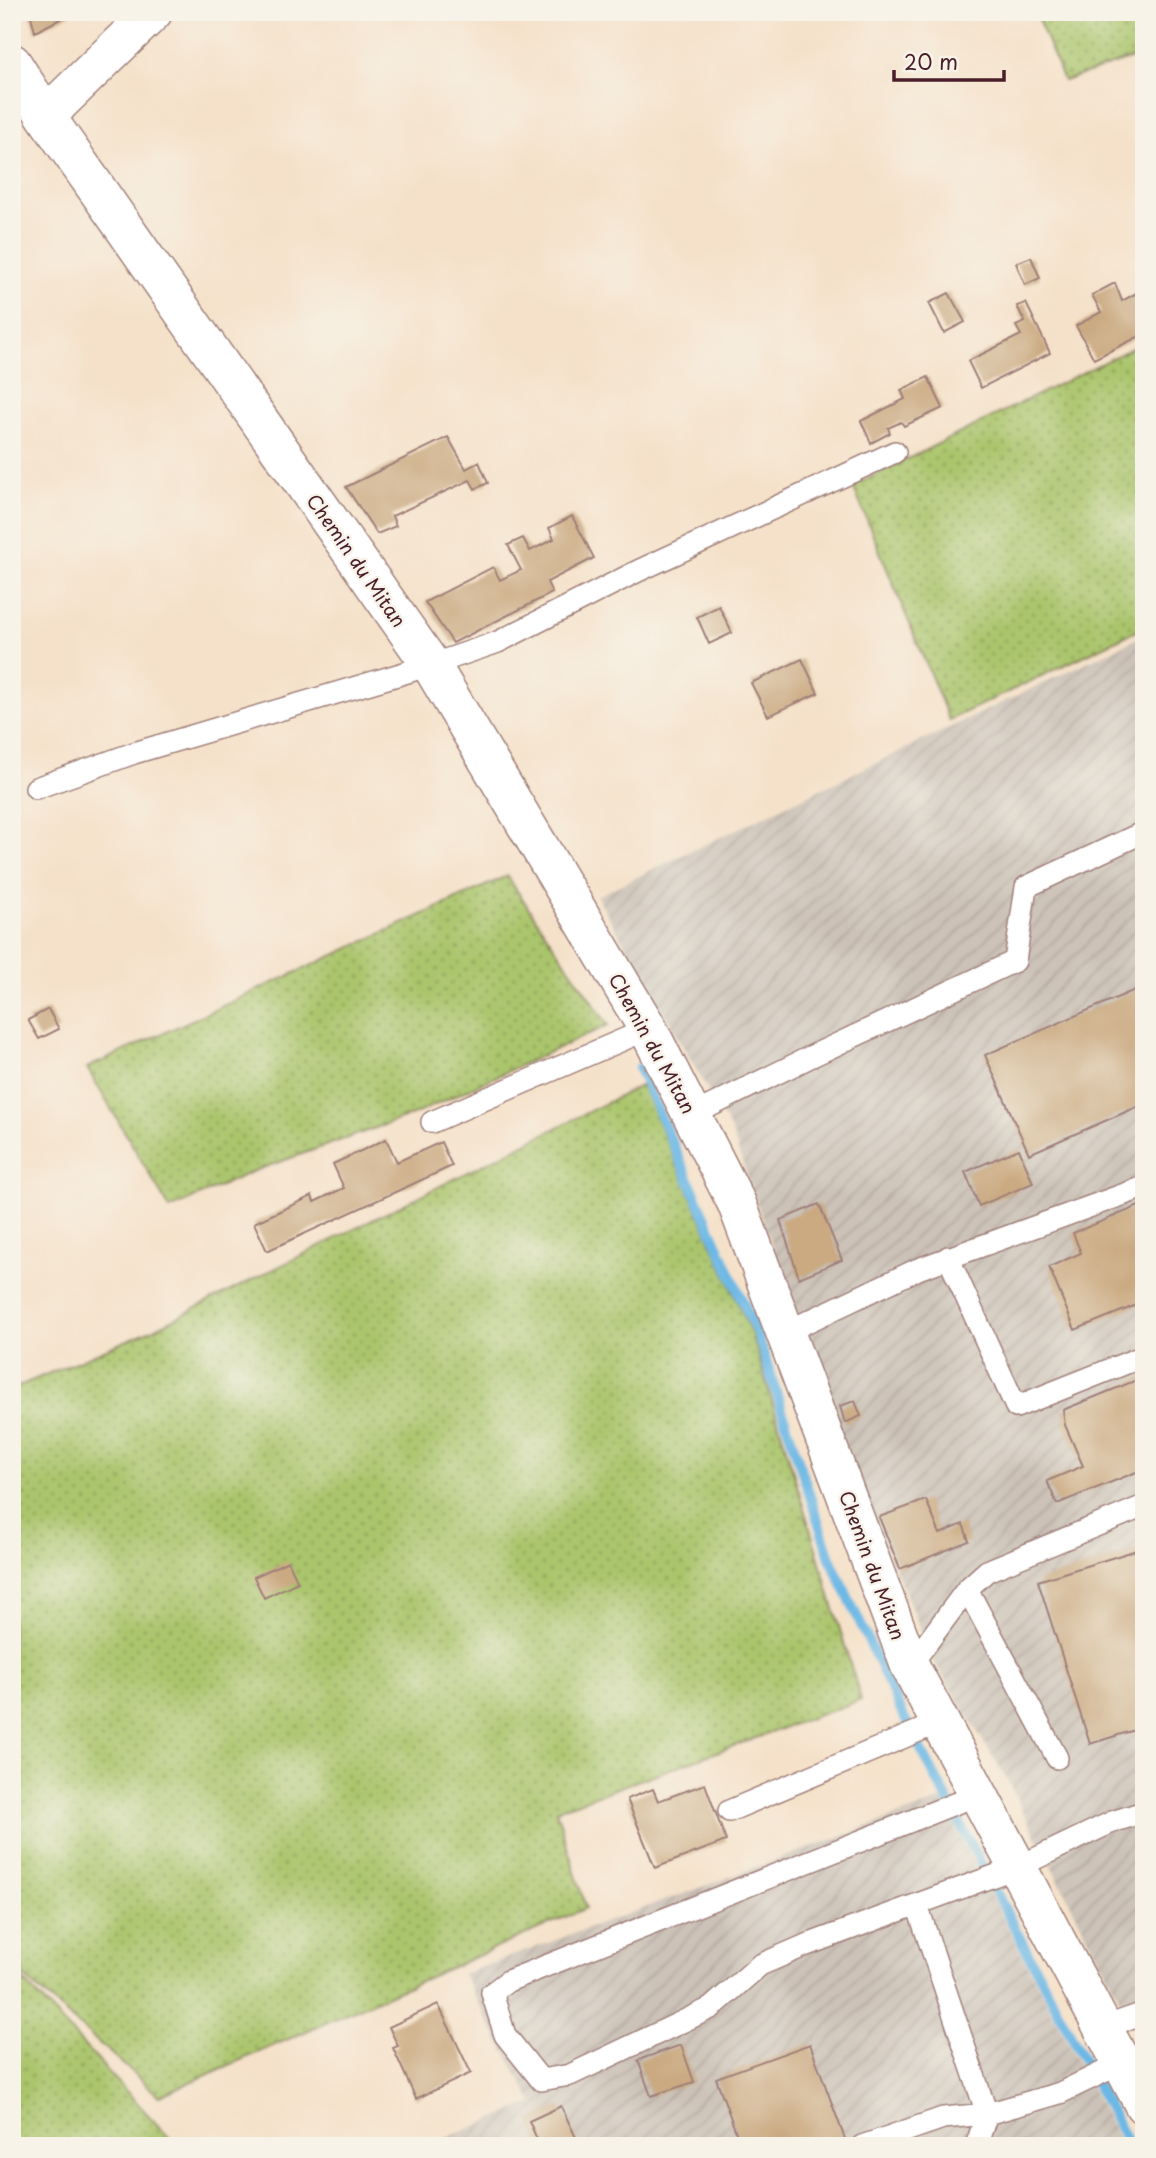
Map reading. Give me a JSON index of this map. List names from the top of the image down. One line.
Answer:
{"streets":{"street":["Chemin du Mitan"]},"scale_bar":"20 m"}
